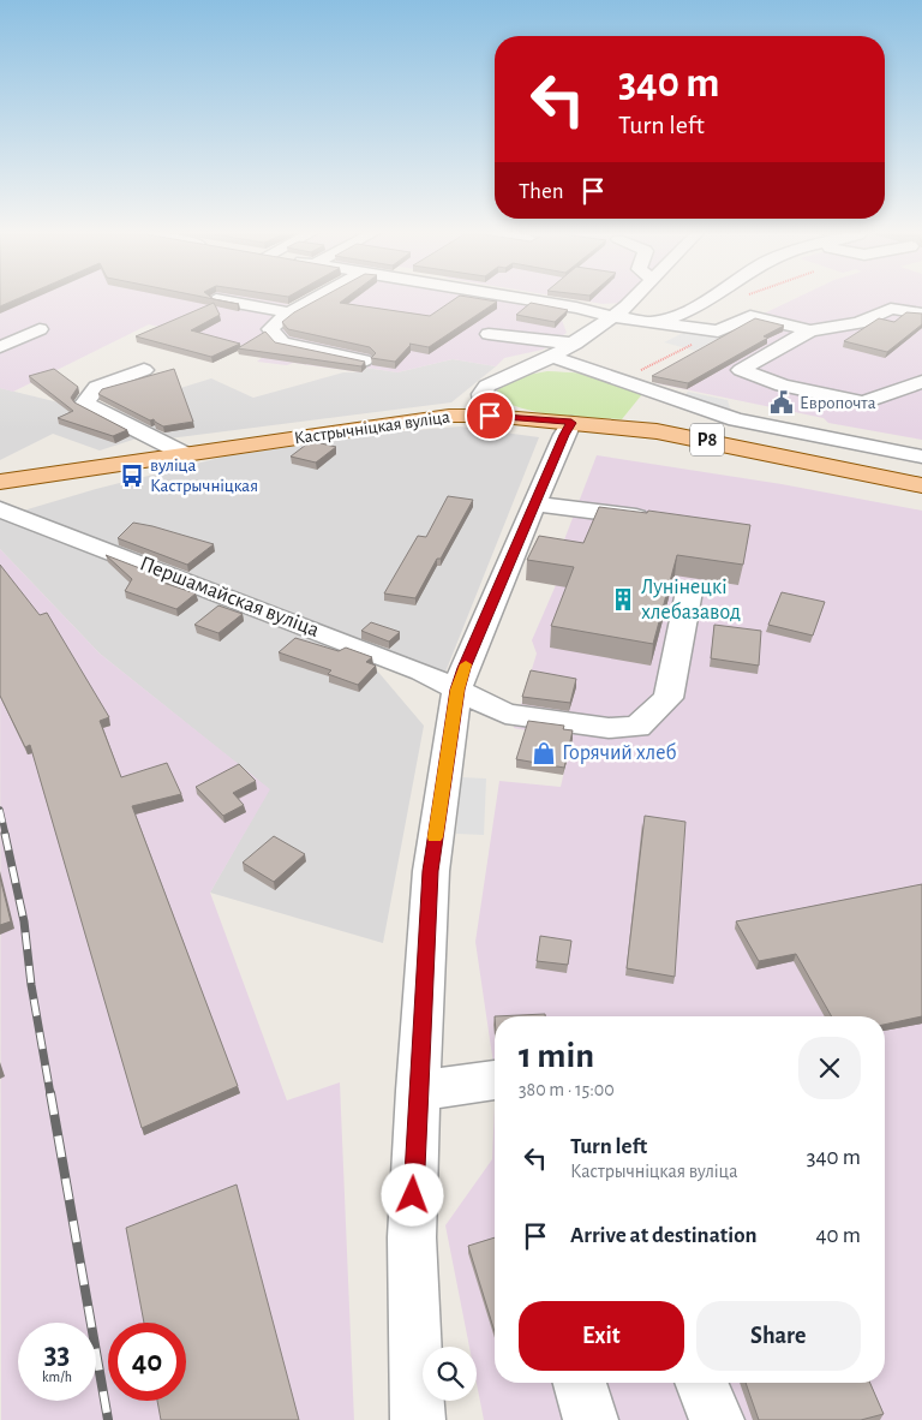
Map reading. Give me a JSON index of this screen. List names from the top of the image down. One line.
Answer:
{"streets":{"main road":["Кастрычніцкая вуліца","Р8"],"street":["Першамайская вуліца"]},"places":{"public building":["Европочта"],"bus stop":["вуліца Кастрычніцкая"],"building":["Лунінецкі хлебазавод"],"shop":["Горячий хлеб"]},"page":{"turn":["340 m","Turn left"],"then":"Then","heading":["1 min","380 m · 15:00"],"list":[{"name":"Turn left","note":"Кастрычніцкая вуліца","value":"340 m"},{"name":"Arrive at destination","value":"40 m"}],"buttons":["Exit","Share"],"speed":"33 km/h","limit":"40"}}
